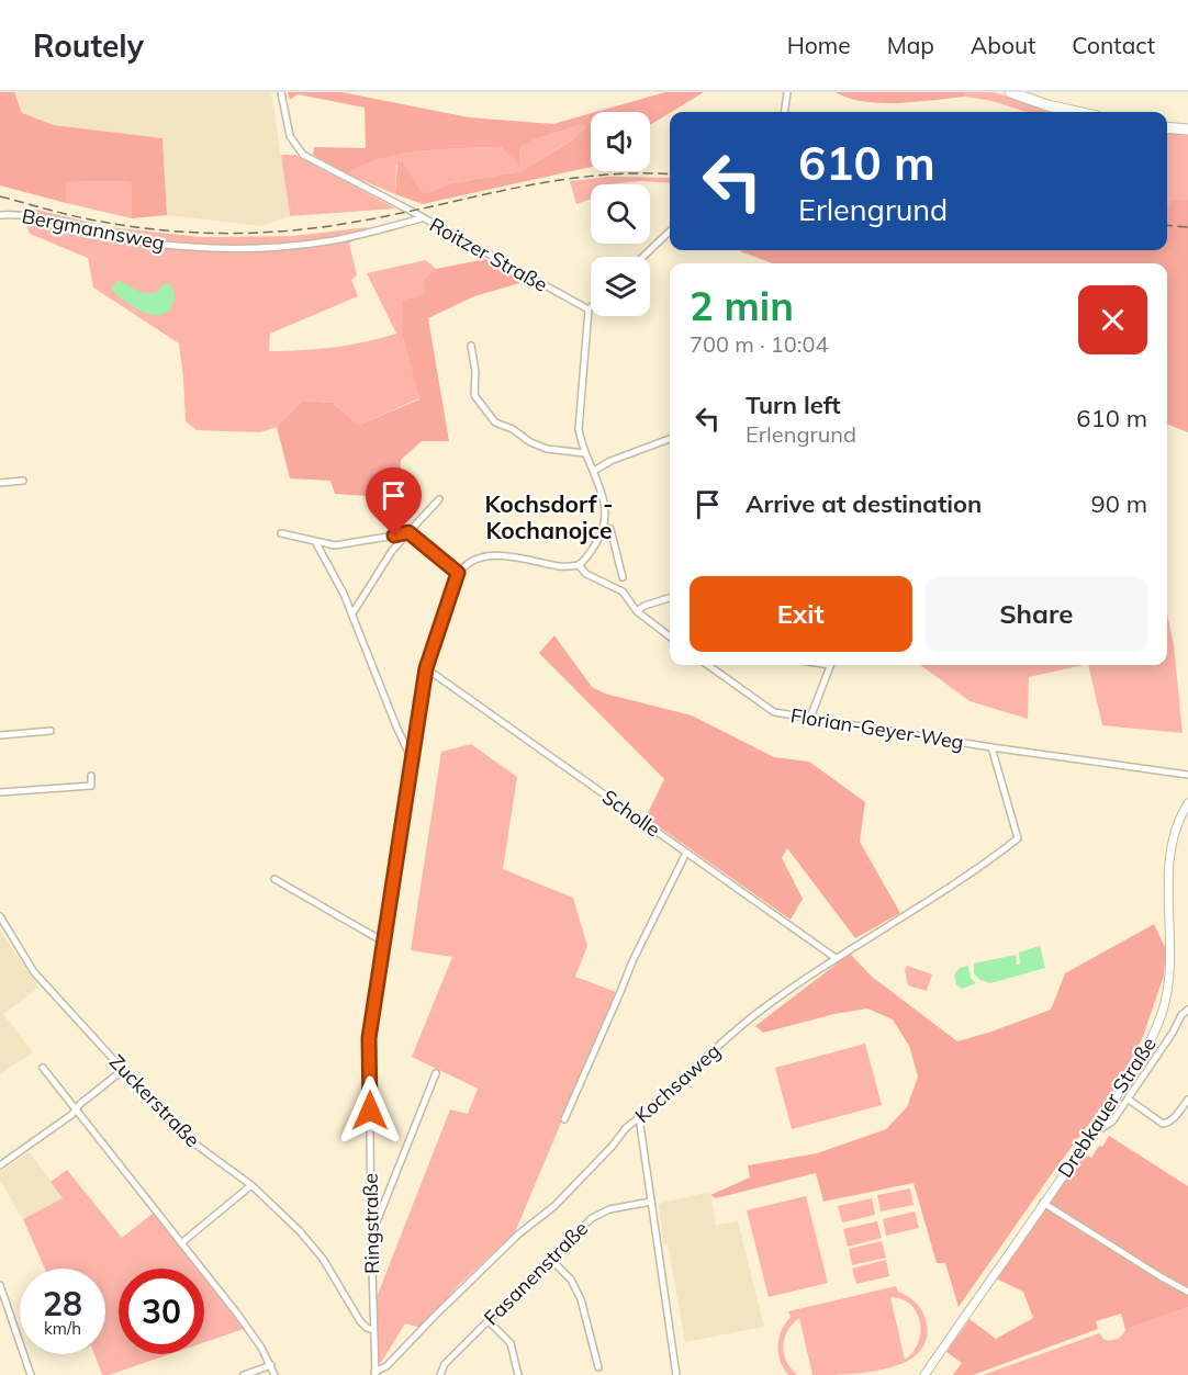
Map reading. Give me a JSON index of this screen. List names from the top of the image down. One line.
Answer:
{"streets":{"street":["Bergmannsweg","Roitzer Straße","Florian-Geyer-Weg","Scholle","Kochsaweg","Zuckerstraße","Drebkauer Straße","Ringstraße","Fasanenstraße"]},"crossings":[["Bergmannsweg","Roitzer Straße"],["Florian-Geyer-Weg","Kochsaweg"],["Scholle","Kochsaweg"],["Scholle","Ringstraße"],["Kochsaweg","Ringstraße"],["Zuckerstraße","Ringstraße"]],"districts":["Kochsdorf - Kochanojce"],"page":{"header":"Routely","nav":["Home","Map","About","Contact"],"turn":["610 m","Erlengrund"],"heading":["2 min","700 m · 10:04"],"list":[{"name":"Turn left","note":"Erlengrund","value":"610 m"},{"name":"Arrive at destination","value":"90 m"}],"buttons":["Exit","Share"],"speed":"28 km/h","limit":"30"}}
